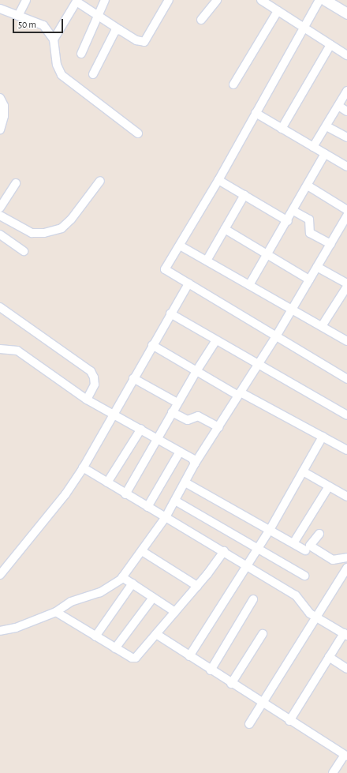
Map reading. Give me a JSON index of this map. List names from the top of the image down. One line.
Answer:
{"scale_bar":"50 m"}
